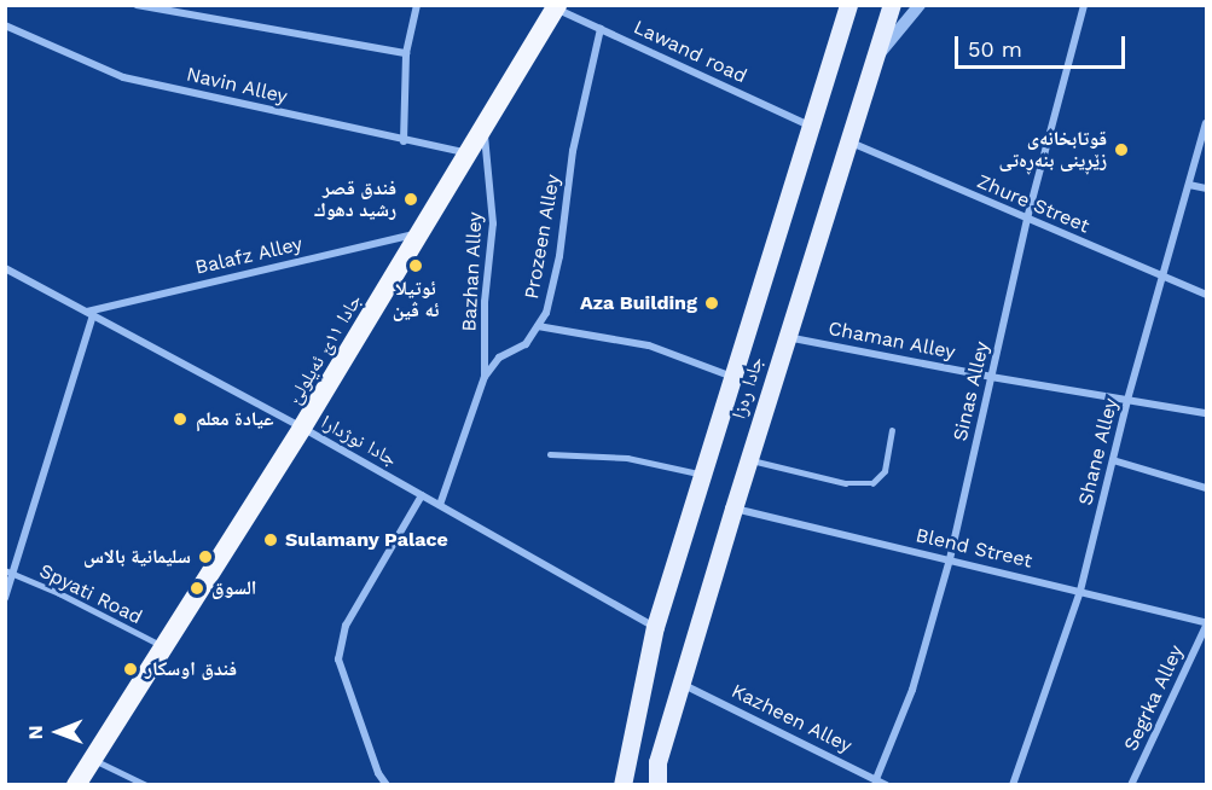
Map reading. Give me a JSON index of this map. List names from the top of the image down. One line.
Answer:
{"streets":{"highway":["جادا ١١ێ ئه‌یلولێ"],"main road":["جادا ره‌زا"],"street":["Lawand road","Navin Alley","Zhure Street","Prozeen Alley","Balafz Alley","Bazhan Alley","Chaman Alley","Sinas Alley","جادا نوژدارا","Shane Alley","Blend Street","Segrka Alley","Kazheen Alley"],"lane":["Spyati Road"]},"crossings":[["Lawand road","Prozeen Alley"],["Lawand road","جادا ١١ێ ئه‌یلولێ"],["Lawand road","جادا ره‌زا"],["Navin Alley","جادا ١١ێ ئه‌یلولێ"],["Zhure Street","جادا ره‌زا"],["Zhure Street","Sinas Alley"],["Zhure Street","Shane Alley"],["Prozeen Alley","Bazhan Alley"],["Prozeen Alley","جادا نوژدارا"],["Balafz Alley","جادا ١١ێ ئه‌یلولێ"],["Balafz Alley","جادا نوژدارا"],["Bazhan Alley","جادا ١١ێ ئه‌یلولێ"],["Chaman Alley","جادا ره‌زا"],["Chaman Alley","Sinas Alley"],["Chaman Alley","Shane Alley"],["جادا ١١ێ ئه‌یلولێ","جادا نوژدارا"],["جادا ١١ێ ئه‌یلولێ","Spyati Road"],["جادا ره‌زا","جادا نوژدارا"],["جادا ره‌زا","Blend Street"],["جادا ره‌زا","Kazheen Alley"],["Sinas Alley","Blend Street"],["Sinas Alley","Kazheen Alley"],["Shane Alley","Blend Street"],["Blend Street","Segrka Alley"]],"places":["قوتابخانەی زێڕینی بنەڕەتی","فندق قصر رشيد دهوك","ئوتيلا ئه ڤين","Aza Building","عيادة معلم","Sulamany Palace","سليمانية بالاس","السوق","فندق اوسكار"],"scale_bar":"50 m","north":"left"}
